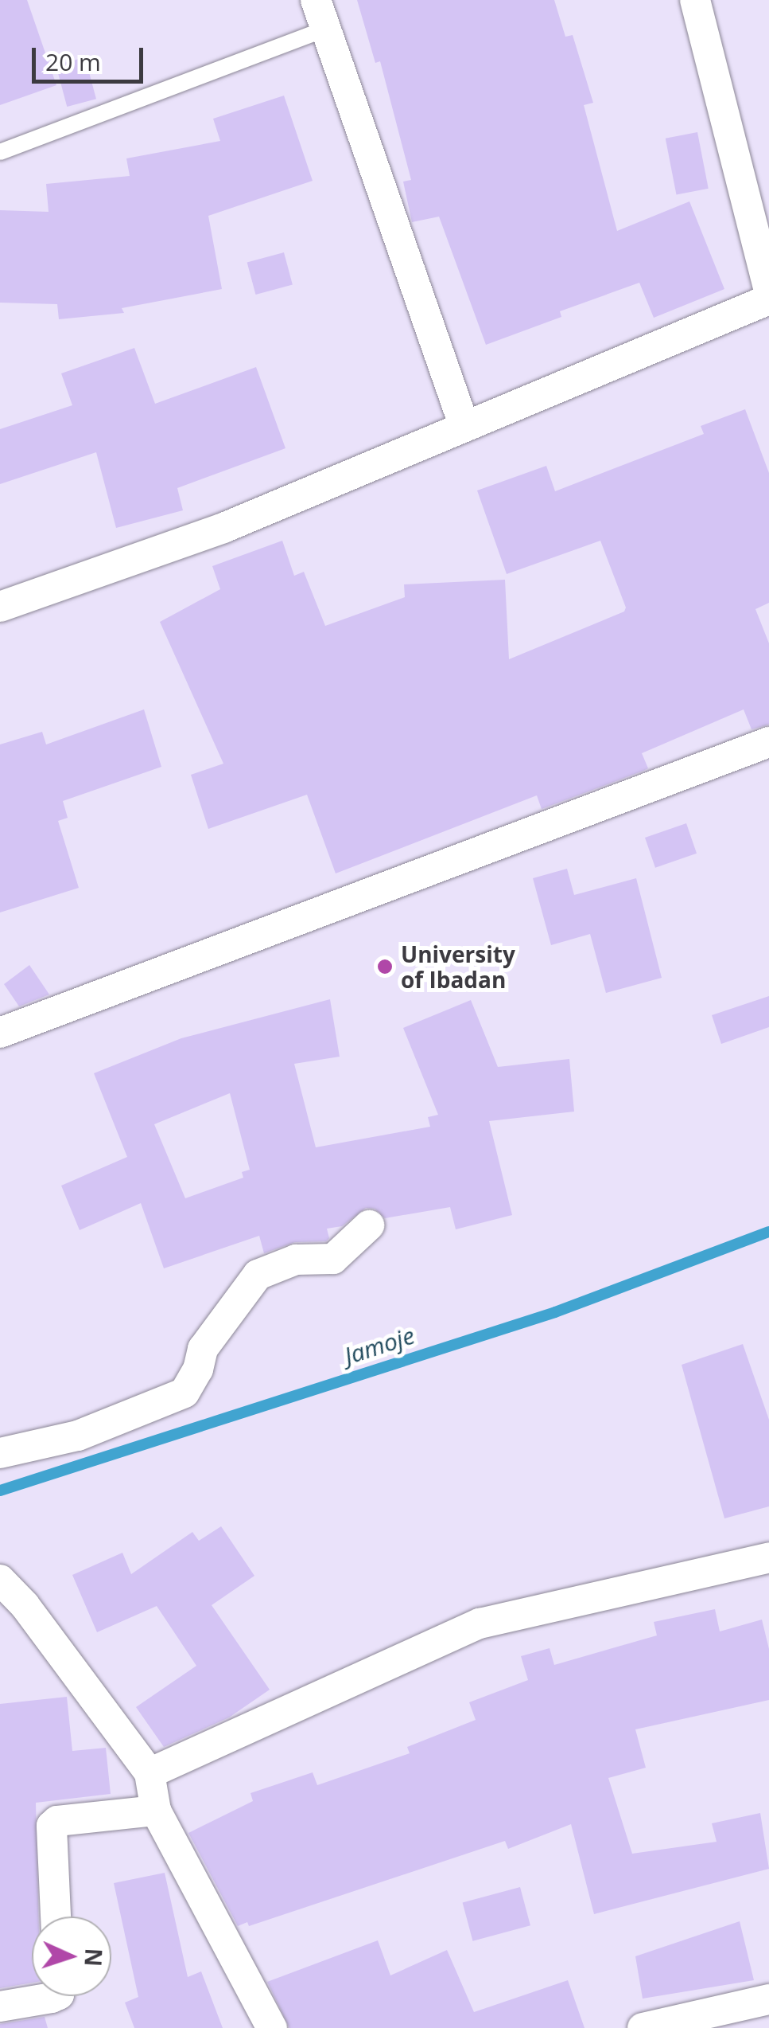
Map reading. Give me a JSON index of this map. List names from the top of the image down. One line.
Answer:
{"water":["Jamoje"],"places":["University of Ibadan"],"scale_bar":"20 m","north":"right"}
